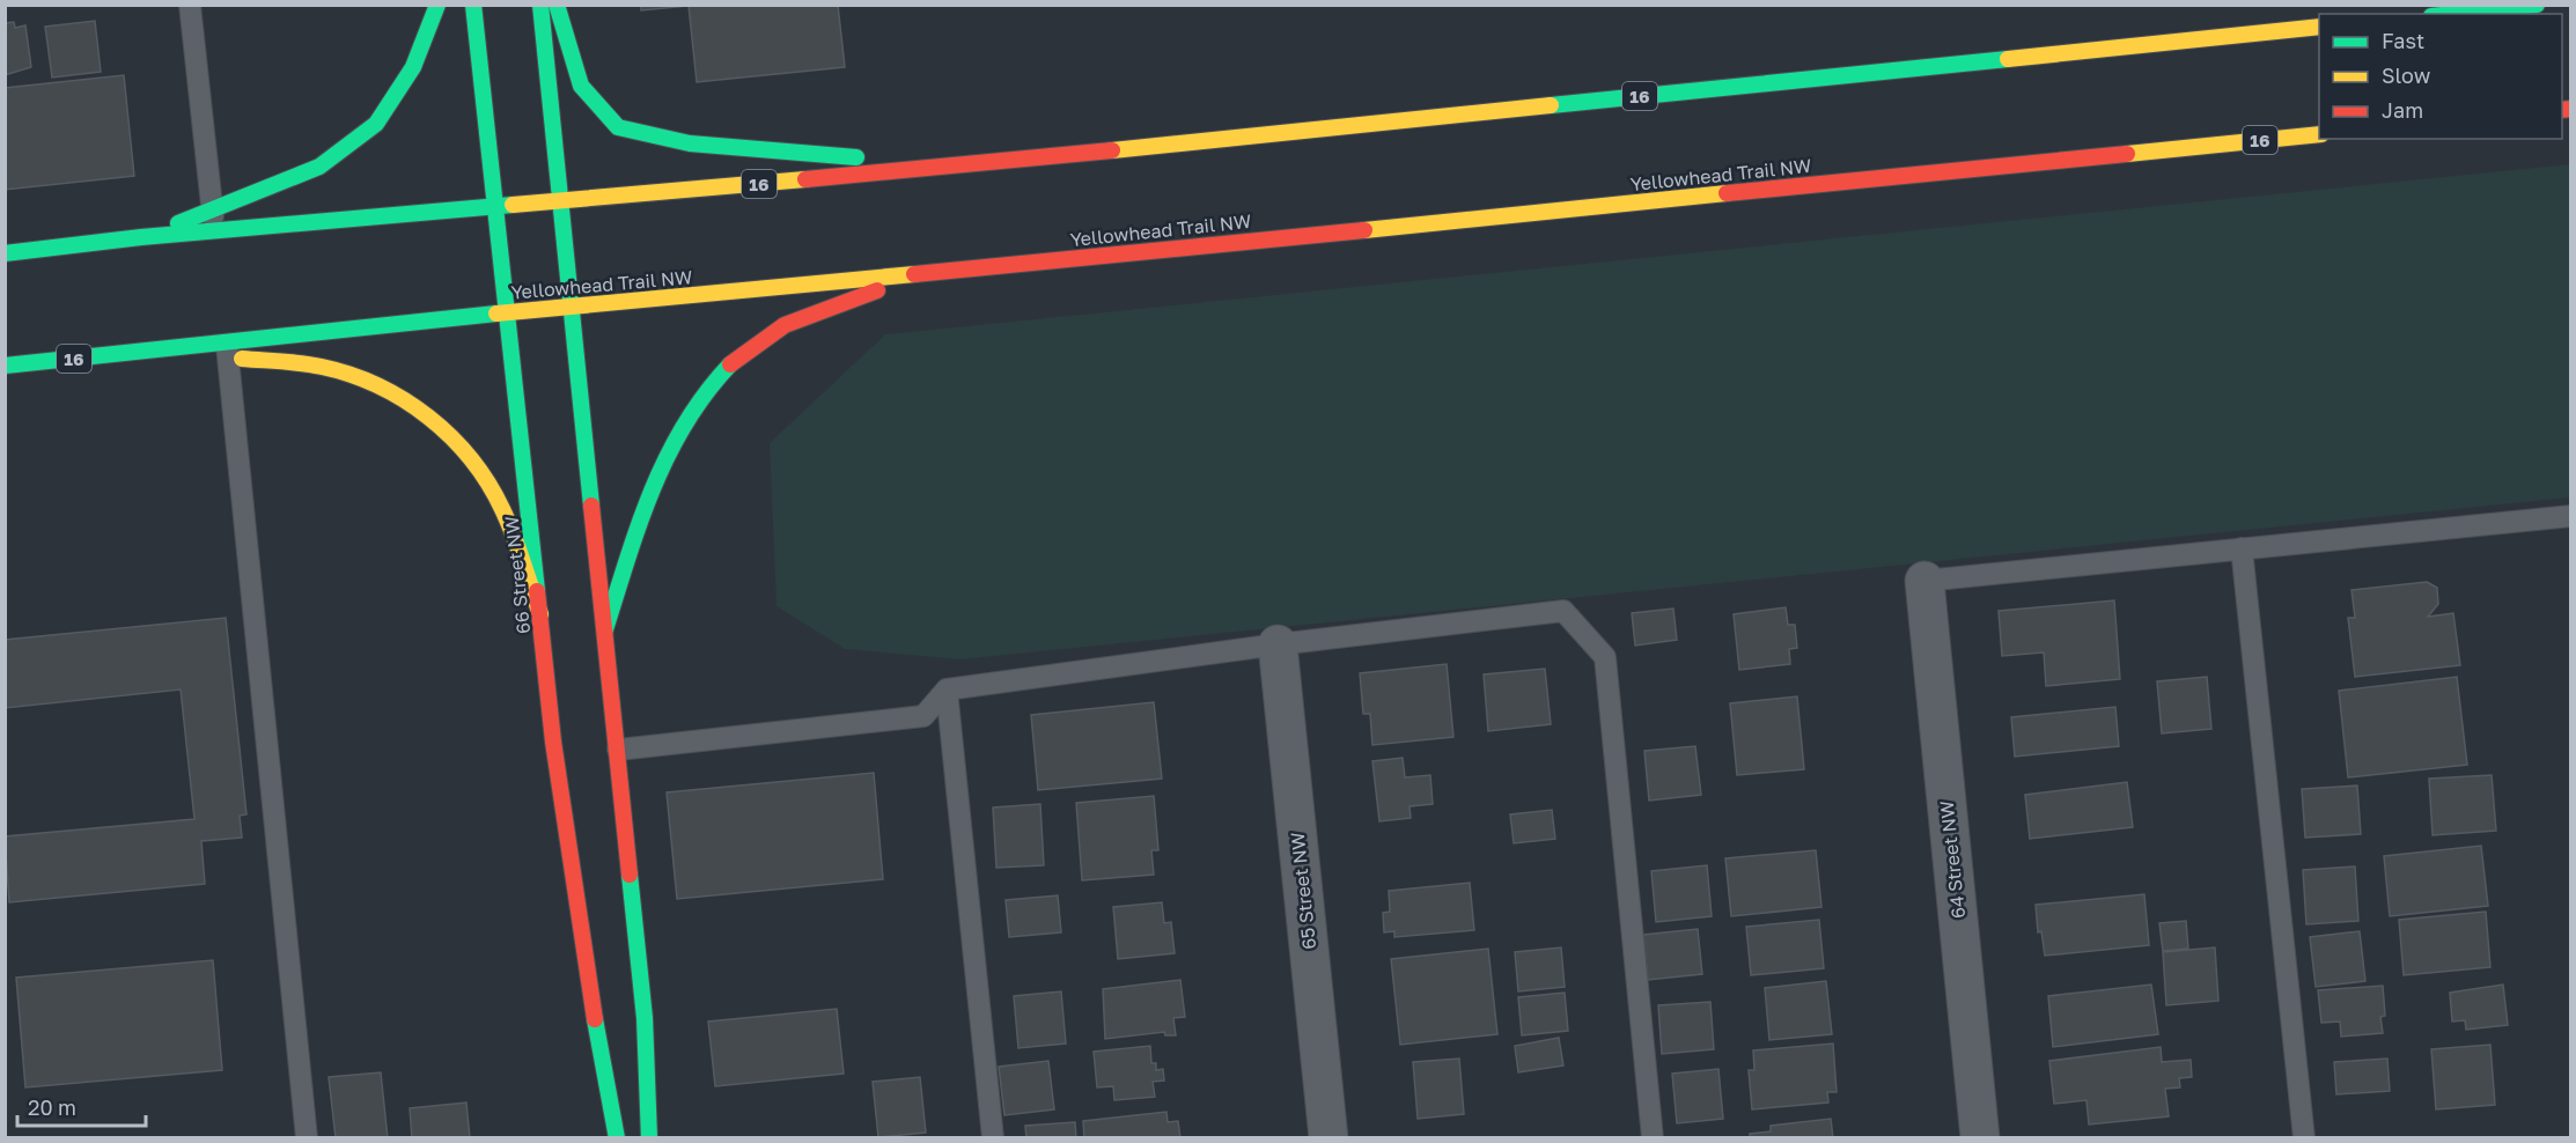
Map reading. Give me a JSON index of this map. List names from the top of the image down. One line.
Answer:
{"streets":{"main road":["16","Yellowhead Trail NW","66 Street NW"],"street":["64 Street NW","65 Street NW"]},"crossings":[["16","Yellowhead Trail NW"],["16","66 Street NW"],["Yellowhead Trail NW","66 Street NW"]],"legend":["Fast","Slow","Jam"],"scale_bar":"20 m"}
